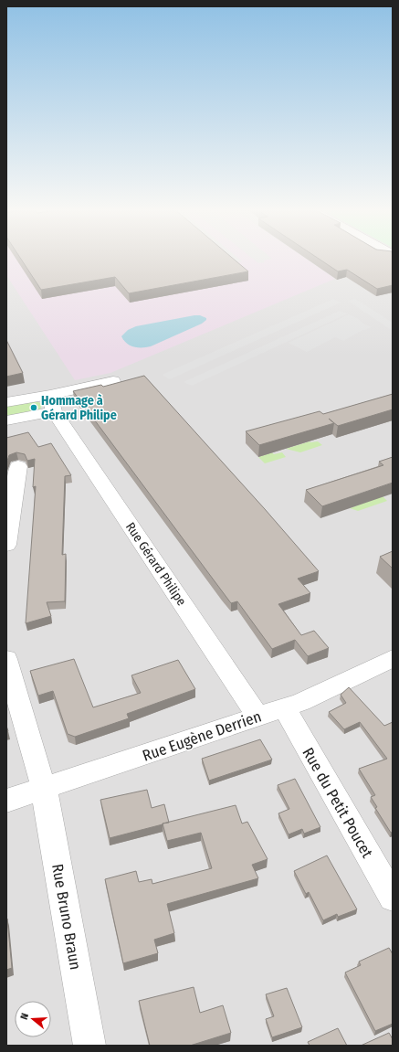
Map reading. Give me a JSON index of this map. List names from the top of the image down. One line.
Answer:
{"streets":{"street":["Rue Gérard Philipe","Rue Eugène Derrien","Rue du Petit Poucet","Rue Bruno Braun"]},"crossings":[["Rue Gérard Philipe","Rue Eugène Derrien"],["Rue Eugène Derrien","Rue du Petit Poucet"],["Rue Eugène Derrien","Rue Bruno Braun"]],"places":["Hommage à Gérard Philipe"],"north":"left"}
